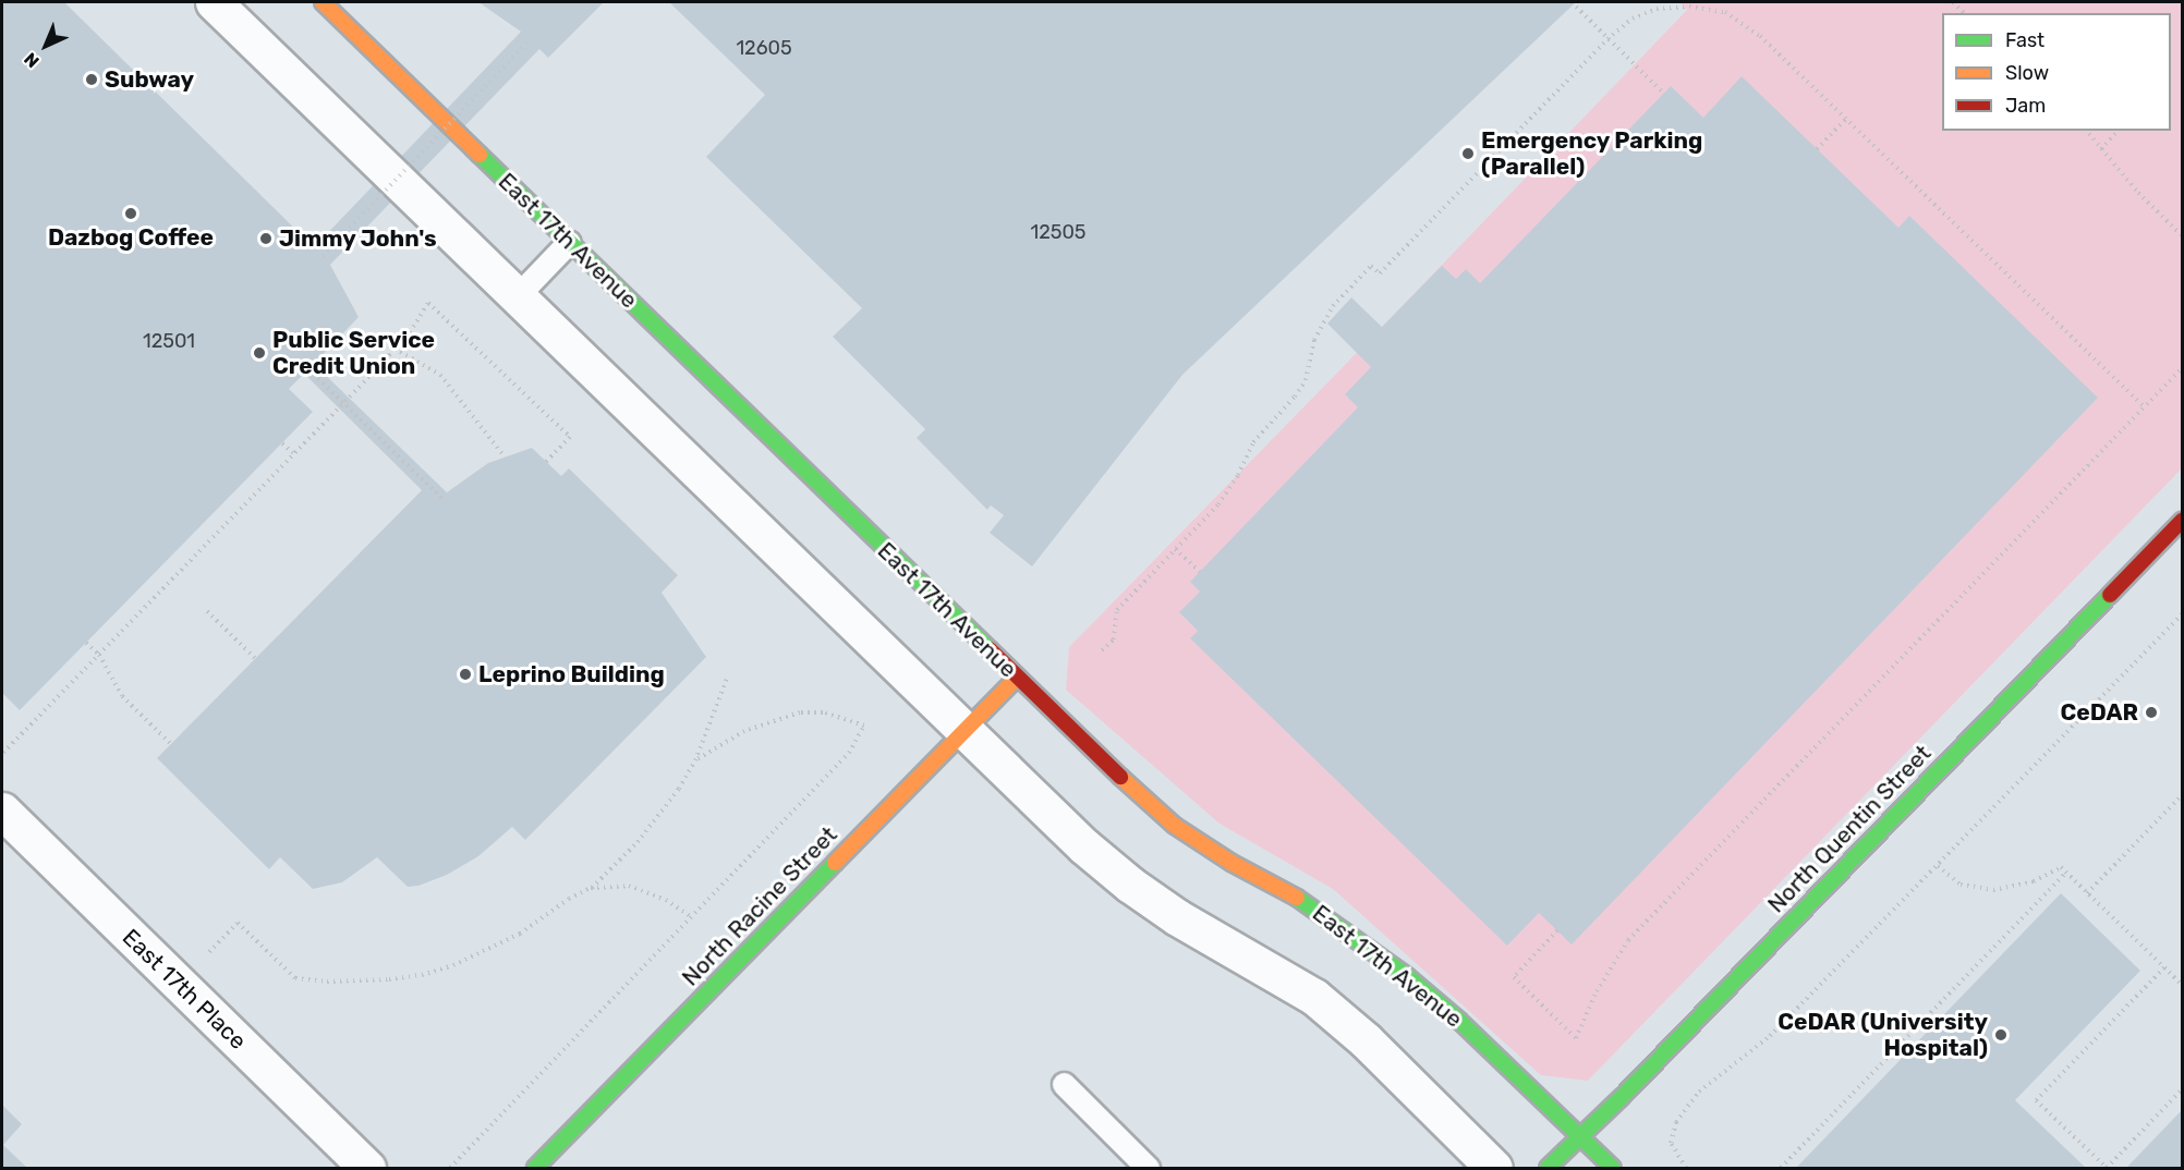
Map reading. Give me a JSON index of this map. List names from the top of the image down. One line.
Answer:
{"streets":{"street":["East 17th Avenue","North Quentin Street","North Racine Street","East 17th Place"]},"crossings":[["East 17th Avenue","North Quentin Street"],["East 17th Avenue","North Racine Street"]],"places":["Subway","Emergency Parking (Parallel)","Dazbog Coffee","Jimmy John's","Public Service Credit Union","Leprino Building","CeDAR","CeDAR (University Hospital)"],"house_numbers":["12605","12505","12501"],"legend":["Fast","Slow","Jam"],"north":"bottom left"}
